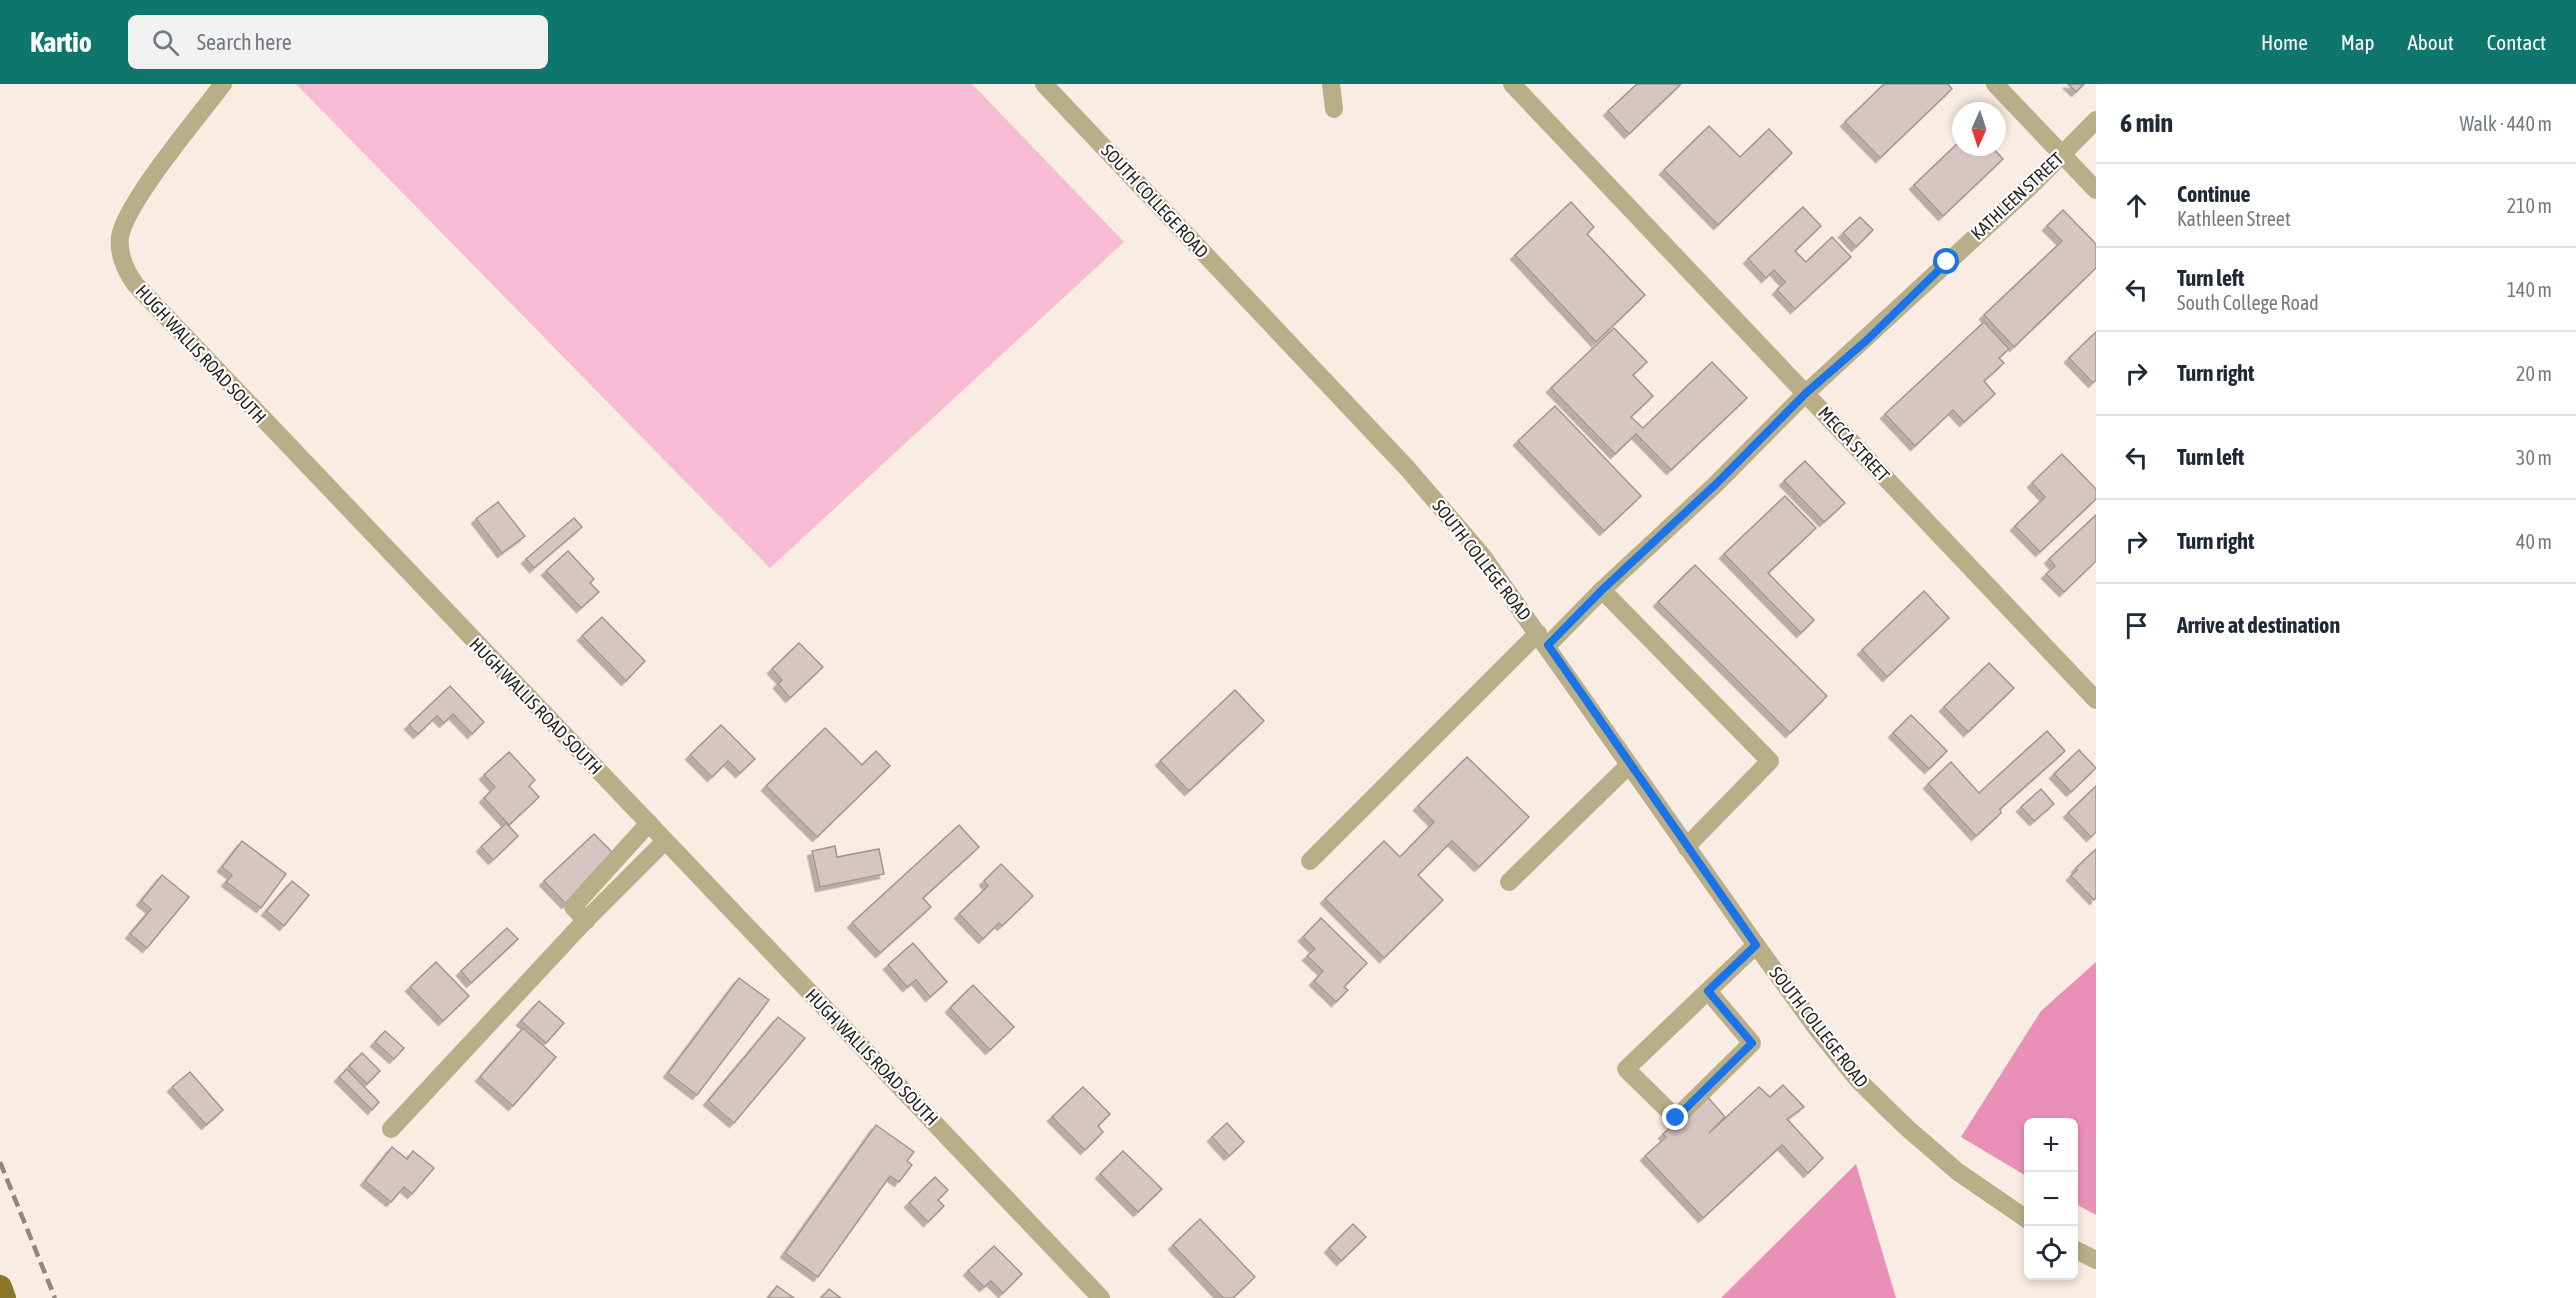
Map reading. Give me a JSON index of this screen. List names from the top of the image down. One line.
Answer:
{"streets":{"street":["KATHLEEN STREET","SOUTH COLLEGE ROAD","HUGH WALLIS ROAD SOUTH","MECCA STREET"]},"crossings":[["KATHLEEN STREET","SOUTH COLLEGE ROAD"],["KATHLEEN STREET","MECCA STREET"]],"north":"bottom","page":{"header":"Kartio","search":"Search here","nav":["Home","Map","About","Contact"],"heading":["6 min","Walk · 440 m"],"list":[["Continue","Kathleen Street","210 m"],["Turn left","South College Road","140 m"],["Turn right","20 m"],["Turn left","30 m"],["Turn right","40 m"],"Arrive at destination"],"map_buttons":["+","−"]}}
